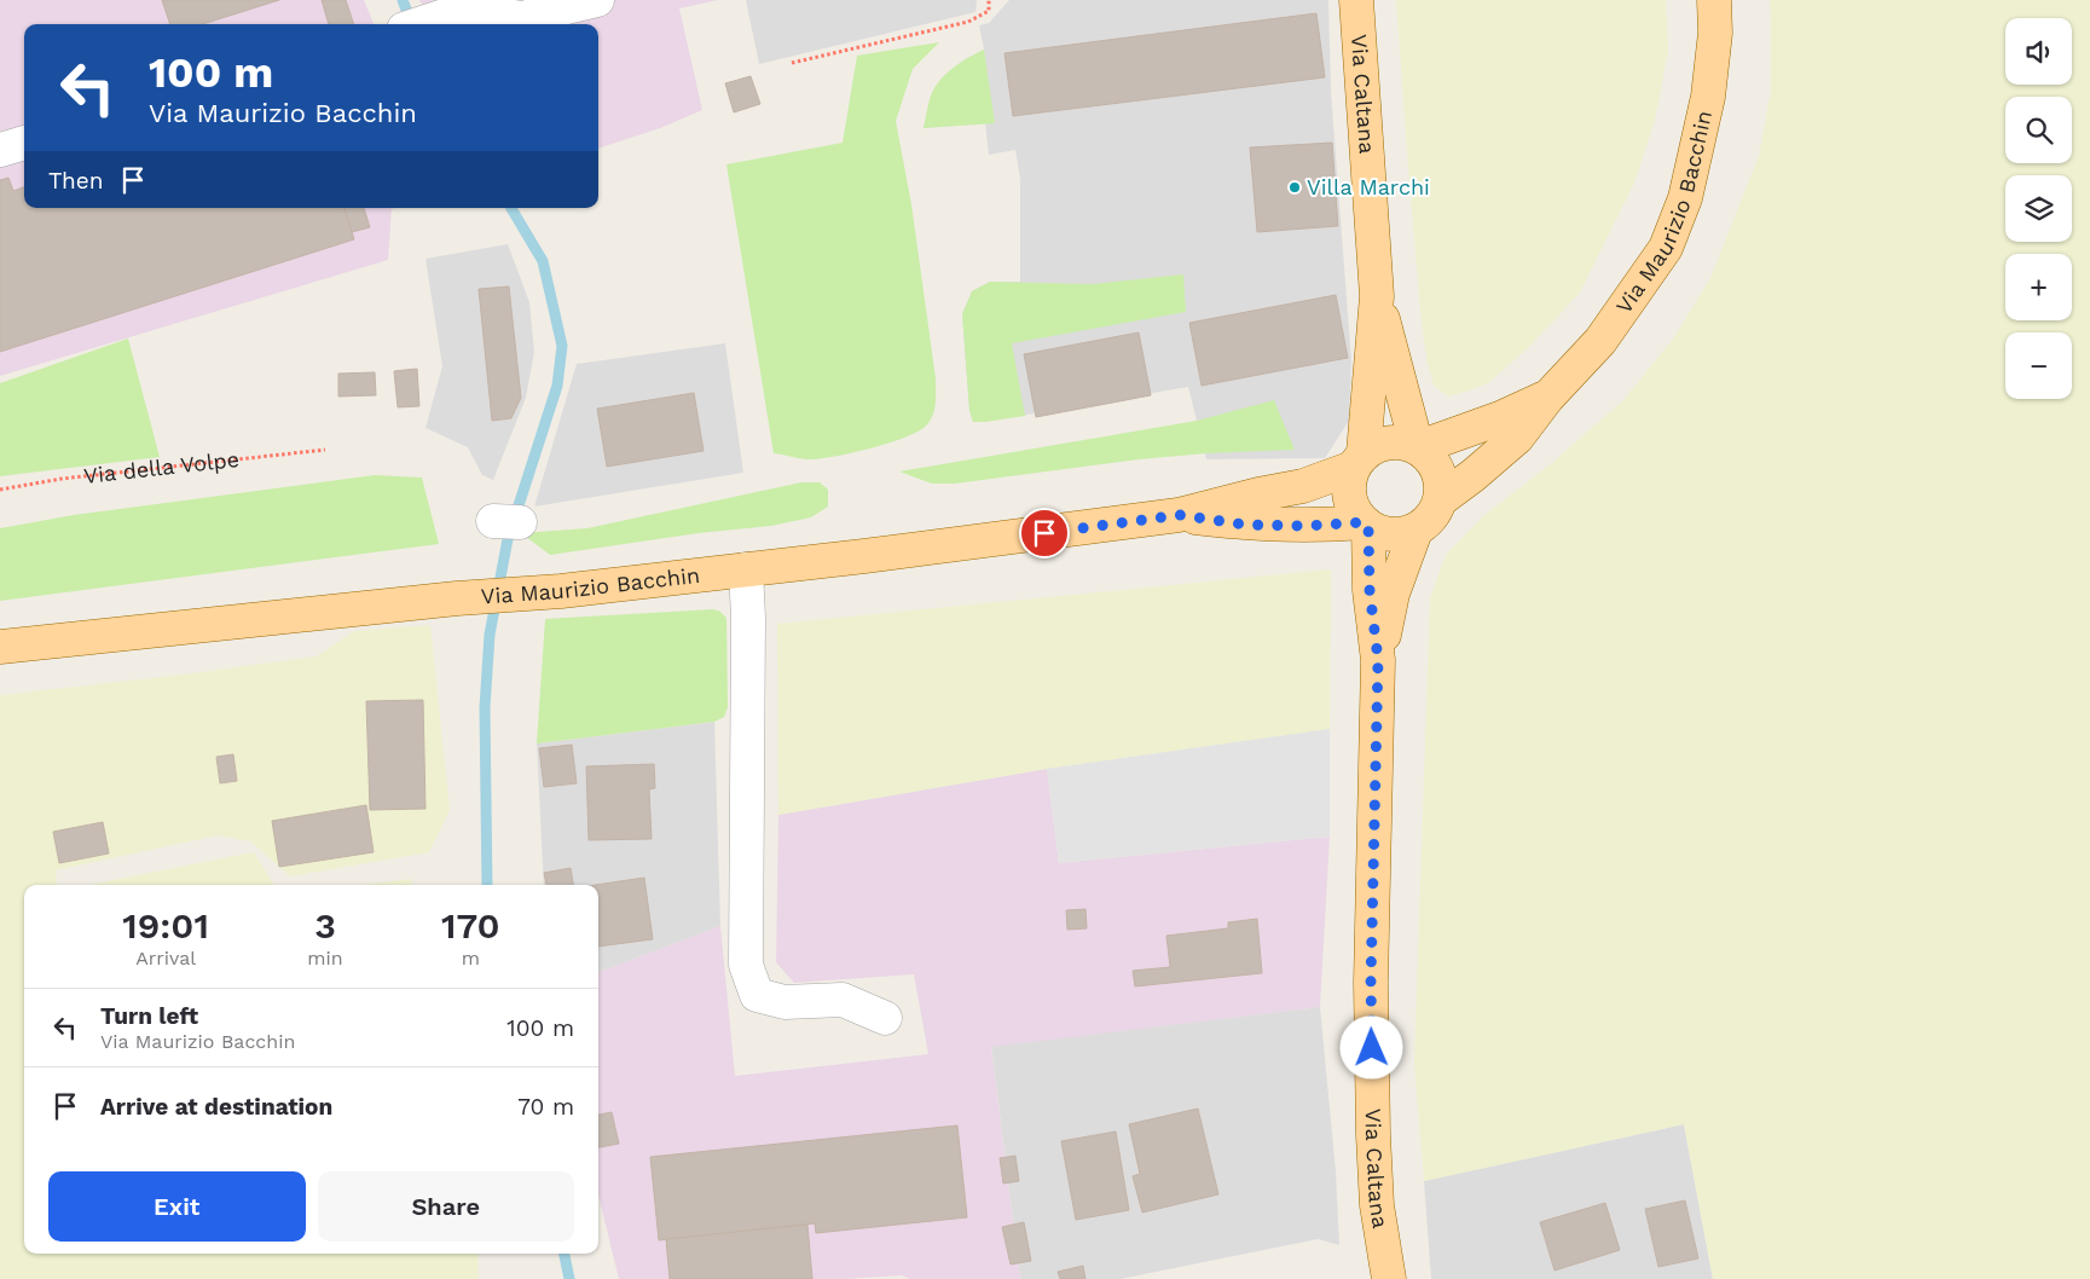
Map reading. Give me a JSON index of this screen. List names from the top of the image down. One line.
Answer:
{"streets":{"main road":["Via Caltana","Via Maurizio Bacchin"],"path":["Via della Volpe"]},"crossings":[["Via Caltana","Via Maurizio Bacchin"]],"places":["Villa Marchi"],"page":{"map_buttons":["+","−"],"turn":["100 m","Via Maurizio Bacchin"],"then":"Then","eta":["19:01","Arrival","3","min","170","m"],"list":[{"name":"Turn left","note":"Via Maurizio Bacchin","value":"100 m"},{"name":"Arrive at destination","value":"70 m"}],"buttons":["Exit","Share"]}}
